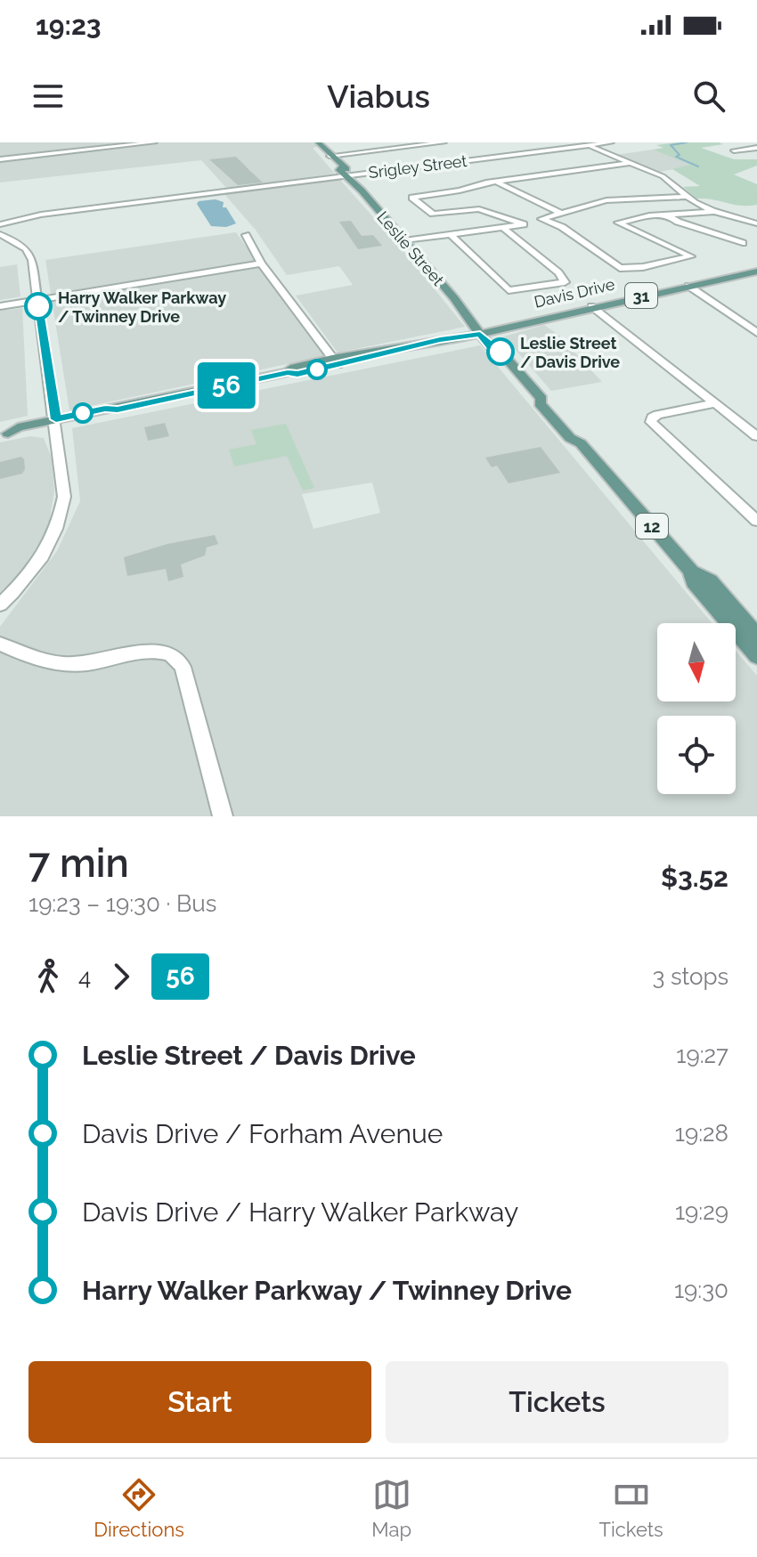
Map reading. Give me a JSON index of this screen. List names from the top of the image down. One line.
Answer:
{"streets":{"main road":["Leslie Street","Davis Drive","31","12"],"street":["Srigley Street"]},"crossings":[["Srigley Street","Leslie Street"],["Leslie Street","Davis Drive"]],"places":["Harry Walker Parkway / Twinney Drive","Leslie Street / Davis Drive"],"lines":["bus line 56"],"north":"bottom","page":{"status":"19:23","header":"Viabus","on_map":"56","heading":["7 min","19:23 – 19:30 · Bus","$3.52"],"legs":["4","56","3 stops"],"list":[{"name":"Leslie Street / Davis Drive","value":"19:27"},{"name":"Davis Drive / Forham Avenue","value":"19:28"},{"name":"Davis Drive / Harry Walker Parkway","value":"19:29"},{"name":"Harry Walker Parkway / Twinney Drive","value":"19:30"}],"buttons":["Start","Tickets"],"tabs":["Directions","Map","Tickets"]}}
